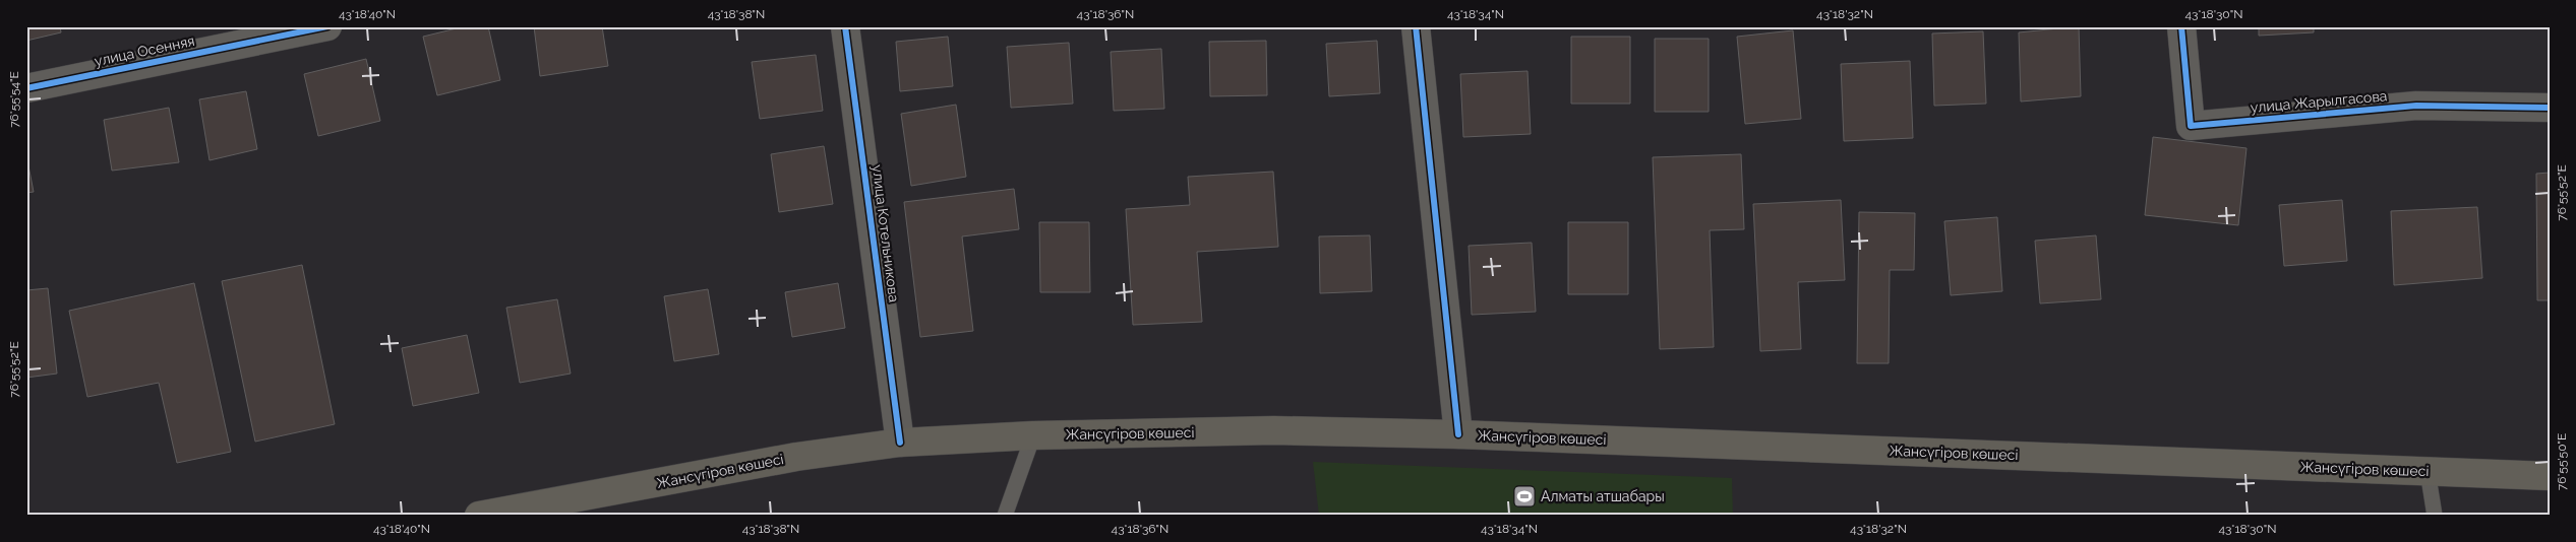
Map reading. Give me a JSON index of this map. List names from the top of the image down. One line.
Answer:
{"streets":{"main road":["Жансүгіров көшесі"],"street":["улица Осенняя","улица Жарылгасова","улица Котельникова"]},"crossings":[["улица Котельникова","Жансүгіров көшесі"]],"places":{"sports":["Алматы атшабары"]},"coordinates":["43°18'40\"N","43°18'38\"N","43°18'36\"N","43°18'34\"N","43°18'32\"N","43°18'30\"N","76°55'54\"E","76°55'52\"E","76°55'50\"E"]}
